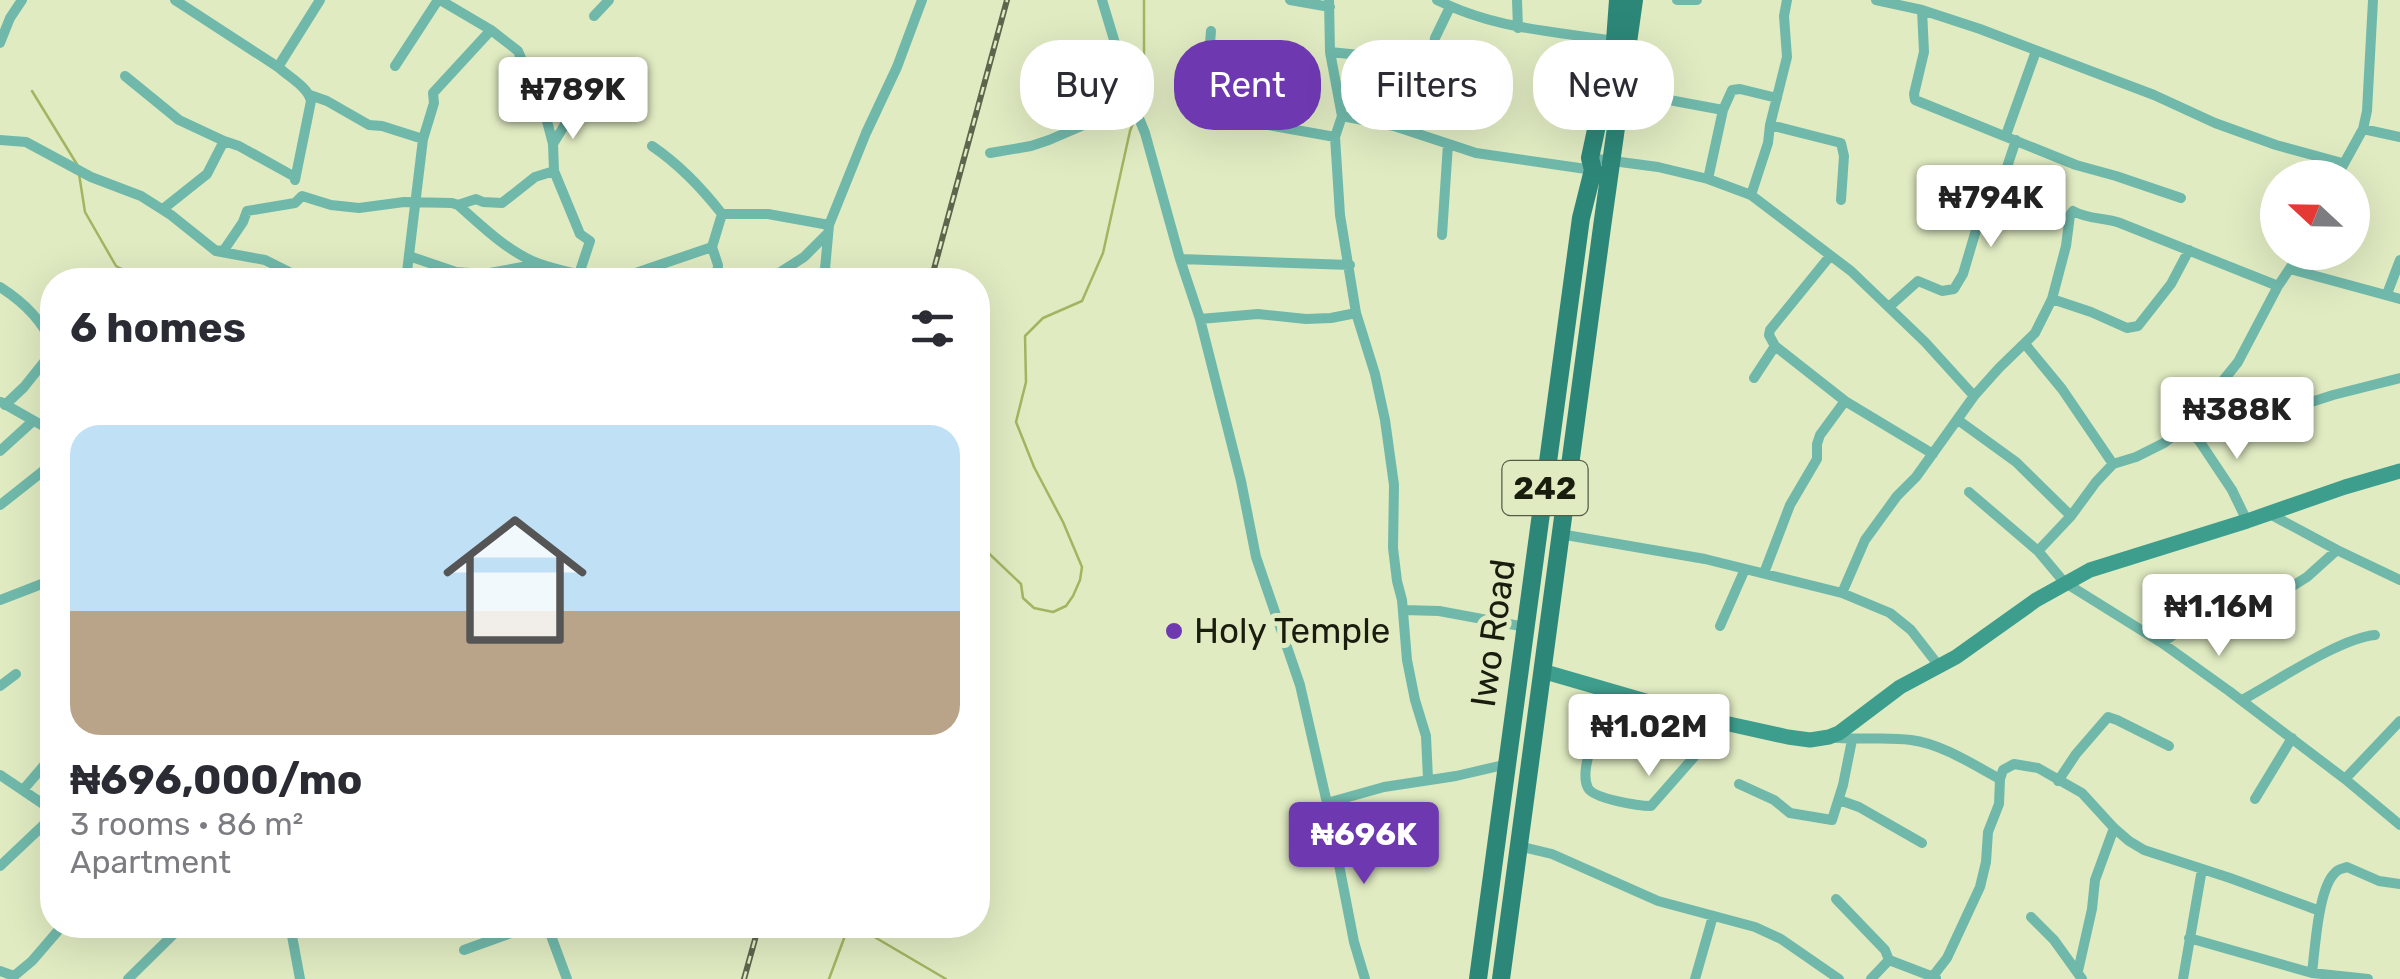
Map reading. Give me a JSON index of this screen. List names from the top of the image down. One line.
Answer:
{"streets":{"main road":["242","Iwo Road"]},"places":["Holy Temple"],"north":"left","page":{"chip":["Buy","Rent","Filters","New"],"price":["₦789K","₦794K","₦388K","₦1.16M","₦1.02M","₦696K"],"heading":"6 homes","list":[{"name":"₦696,000/mo","note":"3 rooms · 86 m² · Apartment"}]}}
